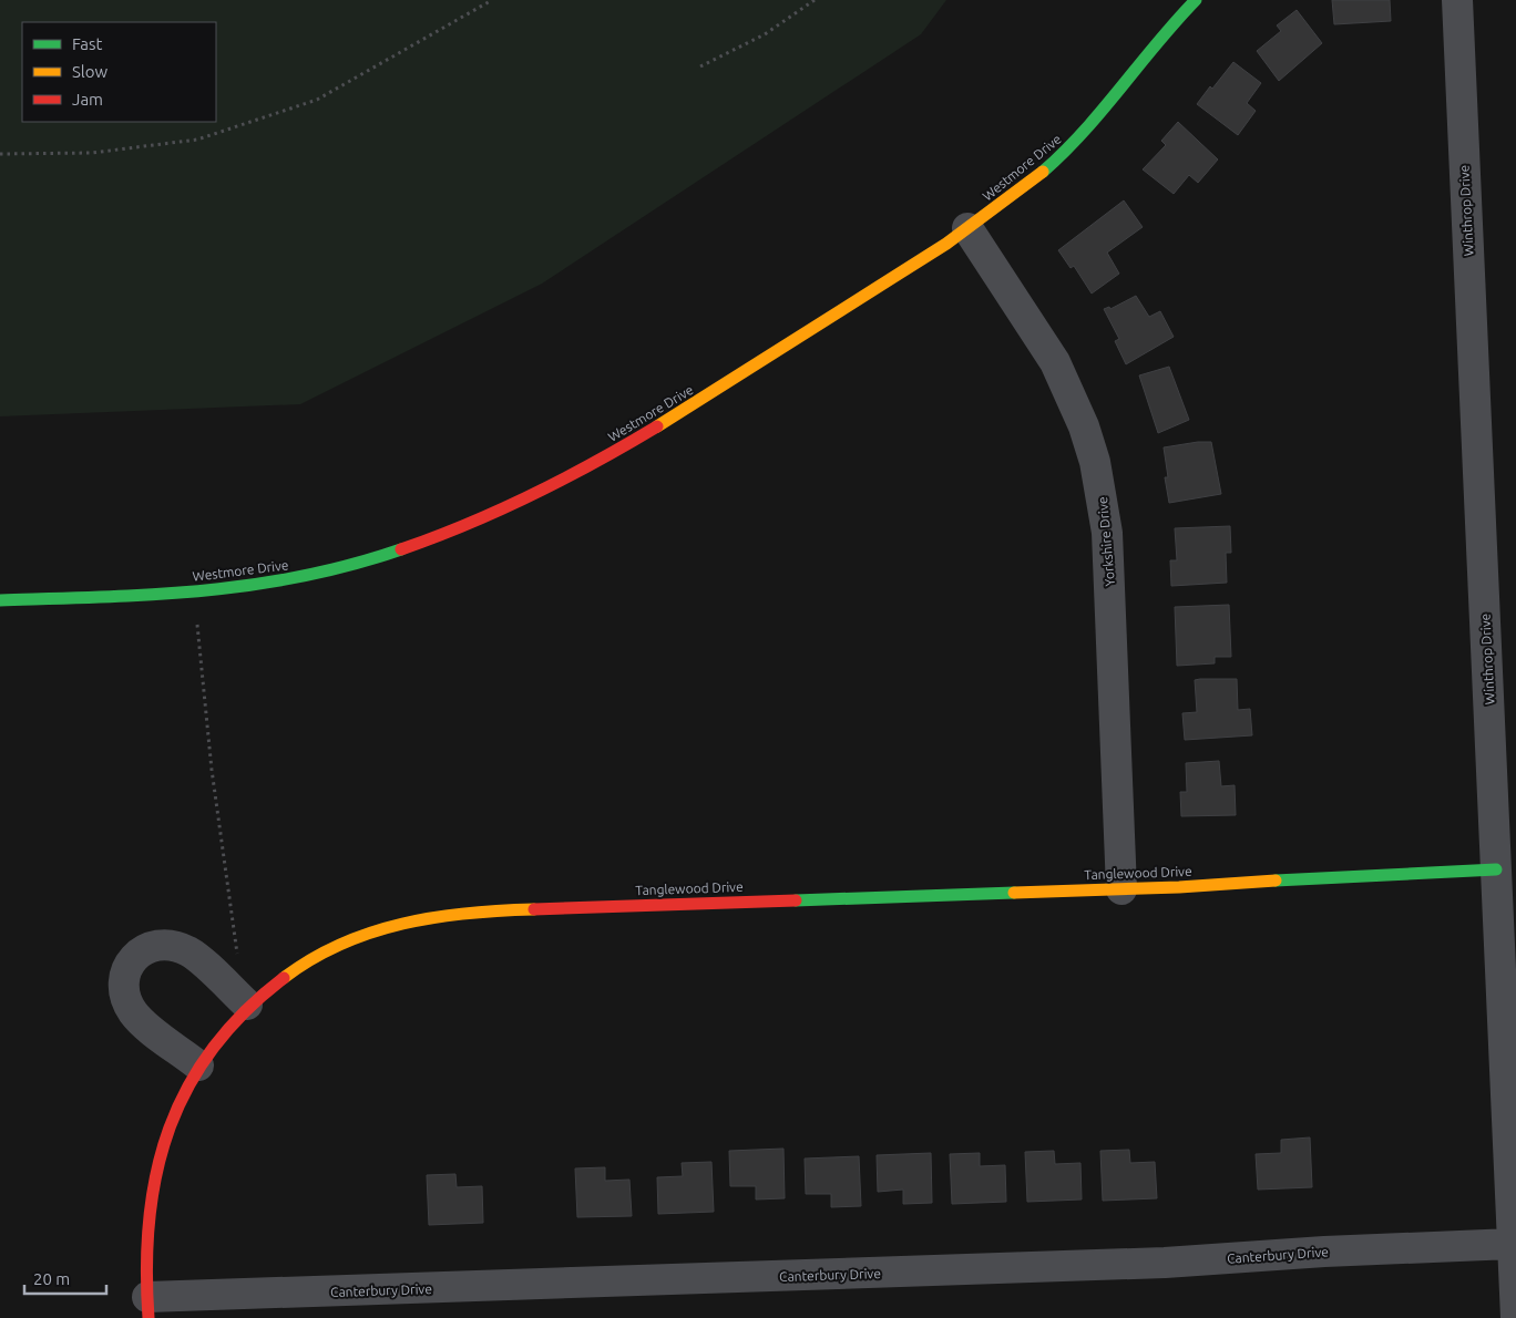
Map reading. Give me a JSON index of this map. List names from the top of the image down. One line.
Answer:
{"streets":{"street":["Westmore Drive","Winthrop Drive","Yorkshire Drive","Tanglewood Drive","Canterbury Drive"]},"crossings":[["Westmore Drive","Yorkshire Drive"],["Winthrop Drive","Tanglewood Drive"],["Winthrop Drive","Canterbury Drive"],["Yorkshire Drive","Tanglewood Drive"],["Tanglewood Drive","Canterbury Drive"]],"legend":["Fast","Slow","Jam"],"scale_bar":"20 m"}
